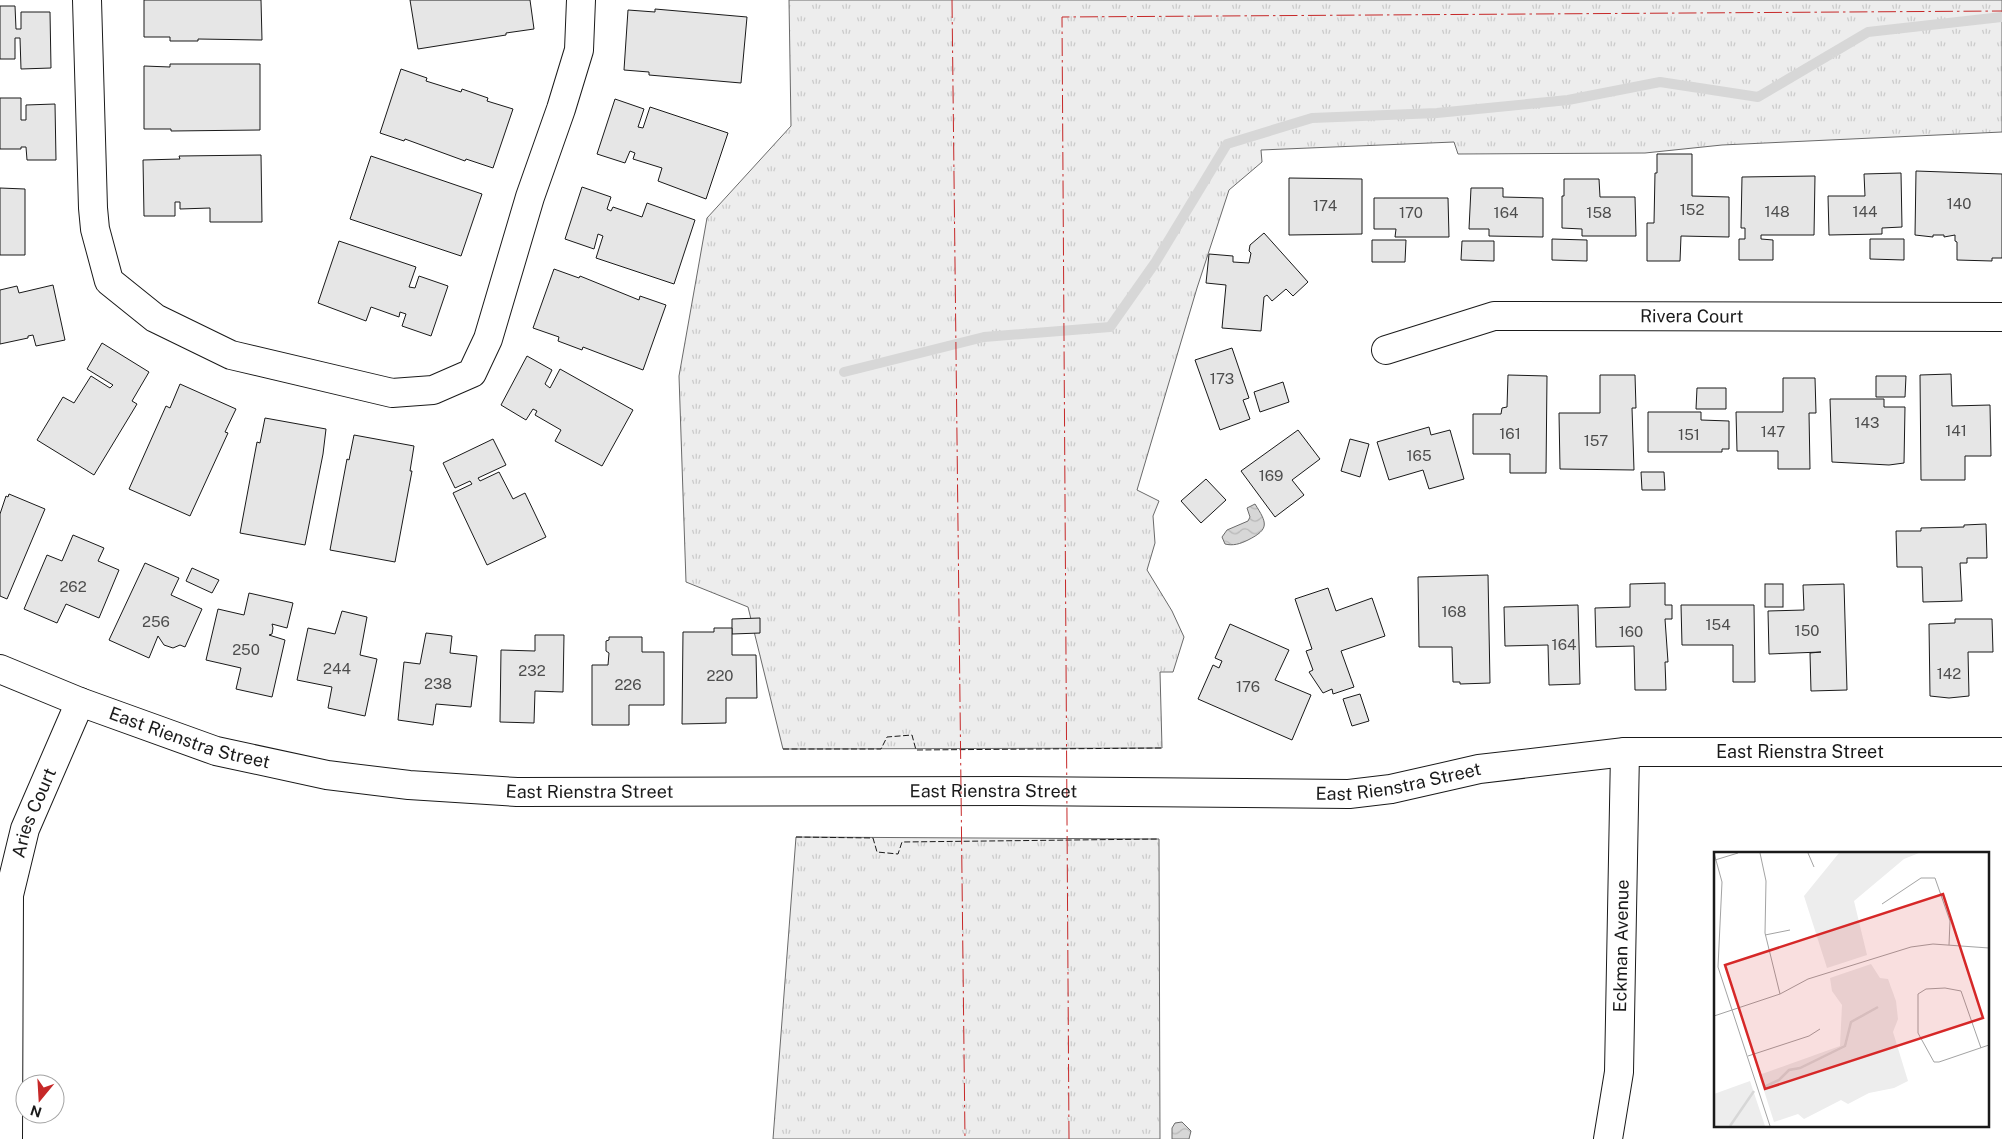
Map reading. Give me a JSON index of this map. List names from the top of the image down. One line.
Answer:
{"streets":{"street":["Rivera Court","East Rienstra Street","Aries Court","Eckman Avenue"]},"crossings":[["East Rienstra Street","Aries Court"],["East Rienstra Street","Eckman Avenue"]],"house_numbers":["140","174","152","148","144","170","164","158","173","143","141","147","161","151","157","165","169","262","168","256","154","150","160","164","250","244","232","142","220","238","226","176"],"north":"bottom"}
